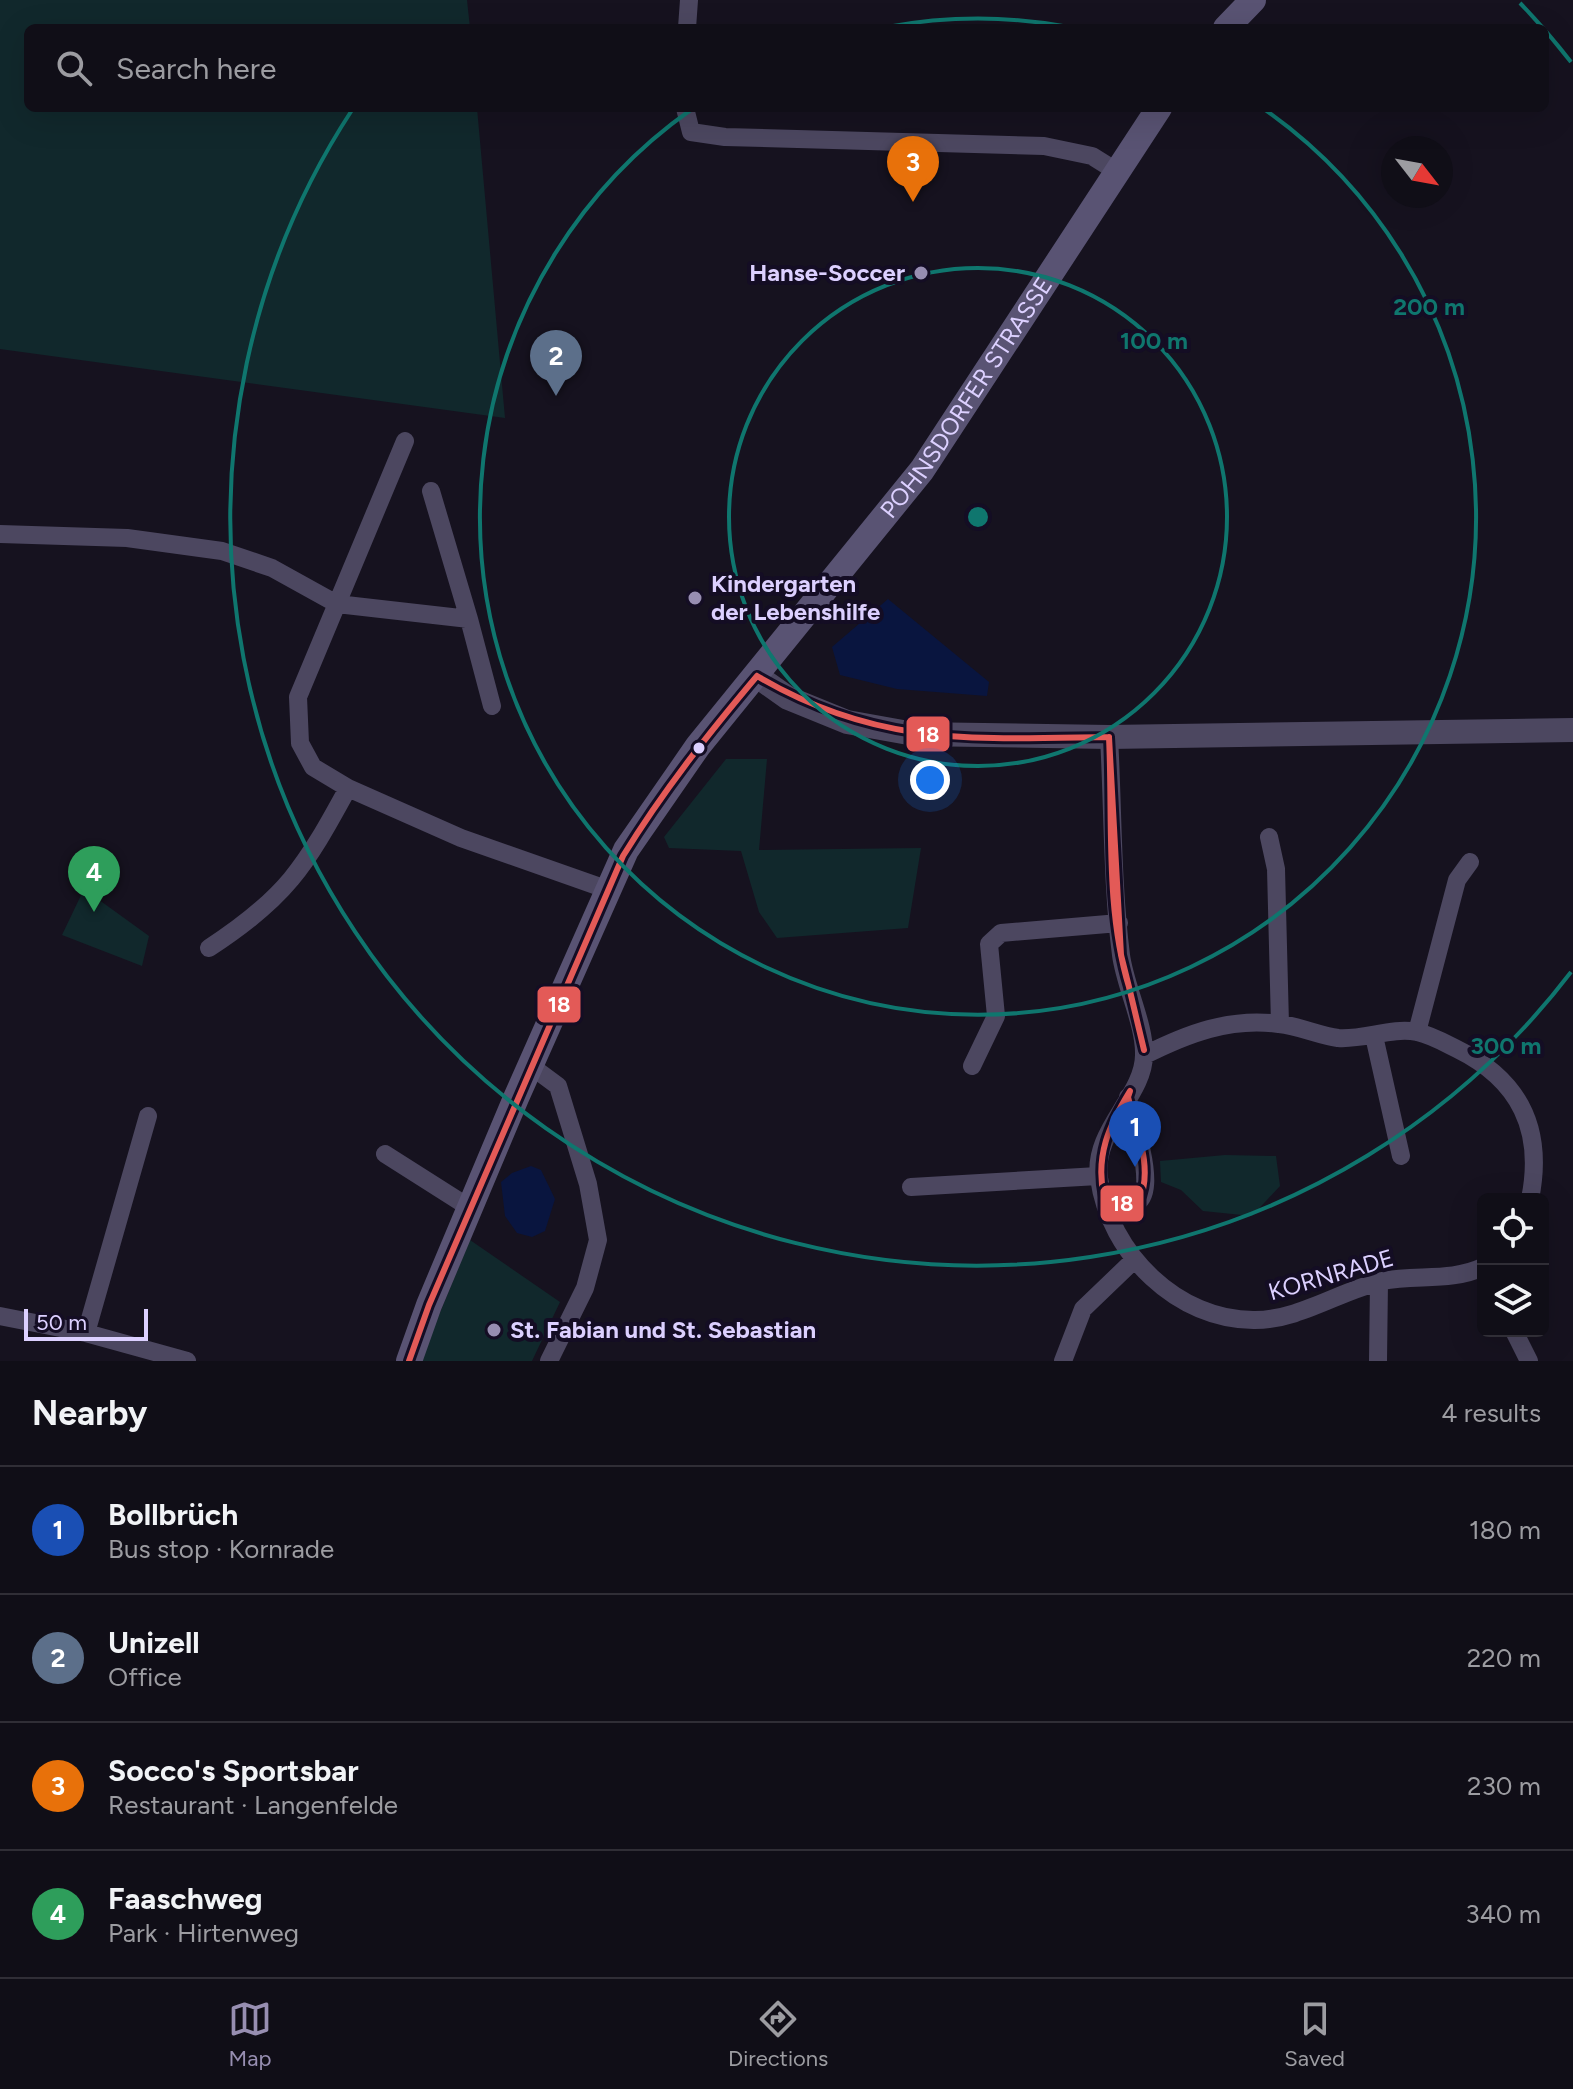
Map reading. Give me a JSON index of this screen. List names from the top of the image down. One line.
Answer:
{"streets":{"main road":["POHNSDORFER STRASSE"],"street":["KORNRADE"]},"places":["Hanse-Soccer","Kindergarten der Lebenshilfe","St. Fabian und St. Sebastian"],"lines":["transit line 18"],"scale_bar":"50 m","north":"bottom right","page":{"search":"Search here","pins":["3","2","4","1"],"scale":"50 m","heading":["Nearby","4 results"],"list":[{"mark":"1","name":"Bollbrüch","note":"Bus stop · Kornrade","value":"180 m"},{"mark":"2","name":"Unizell","note":"Office","value":"220 m"},{"mark":"3","name":"Socco's Sportsbar","note":"Restaurant · Langenfelde","value":"230 m"},{"mark":"4","name":"Faaschweg","note":"Park · Hirtenweg","value":"340 m"}],"nav":["Map","Directions","Saved"]},"rings":["200 m","100 m","300 m"]}
